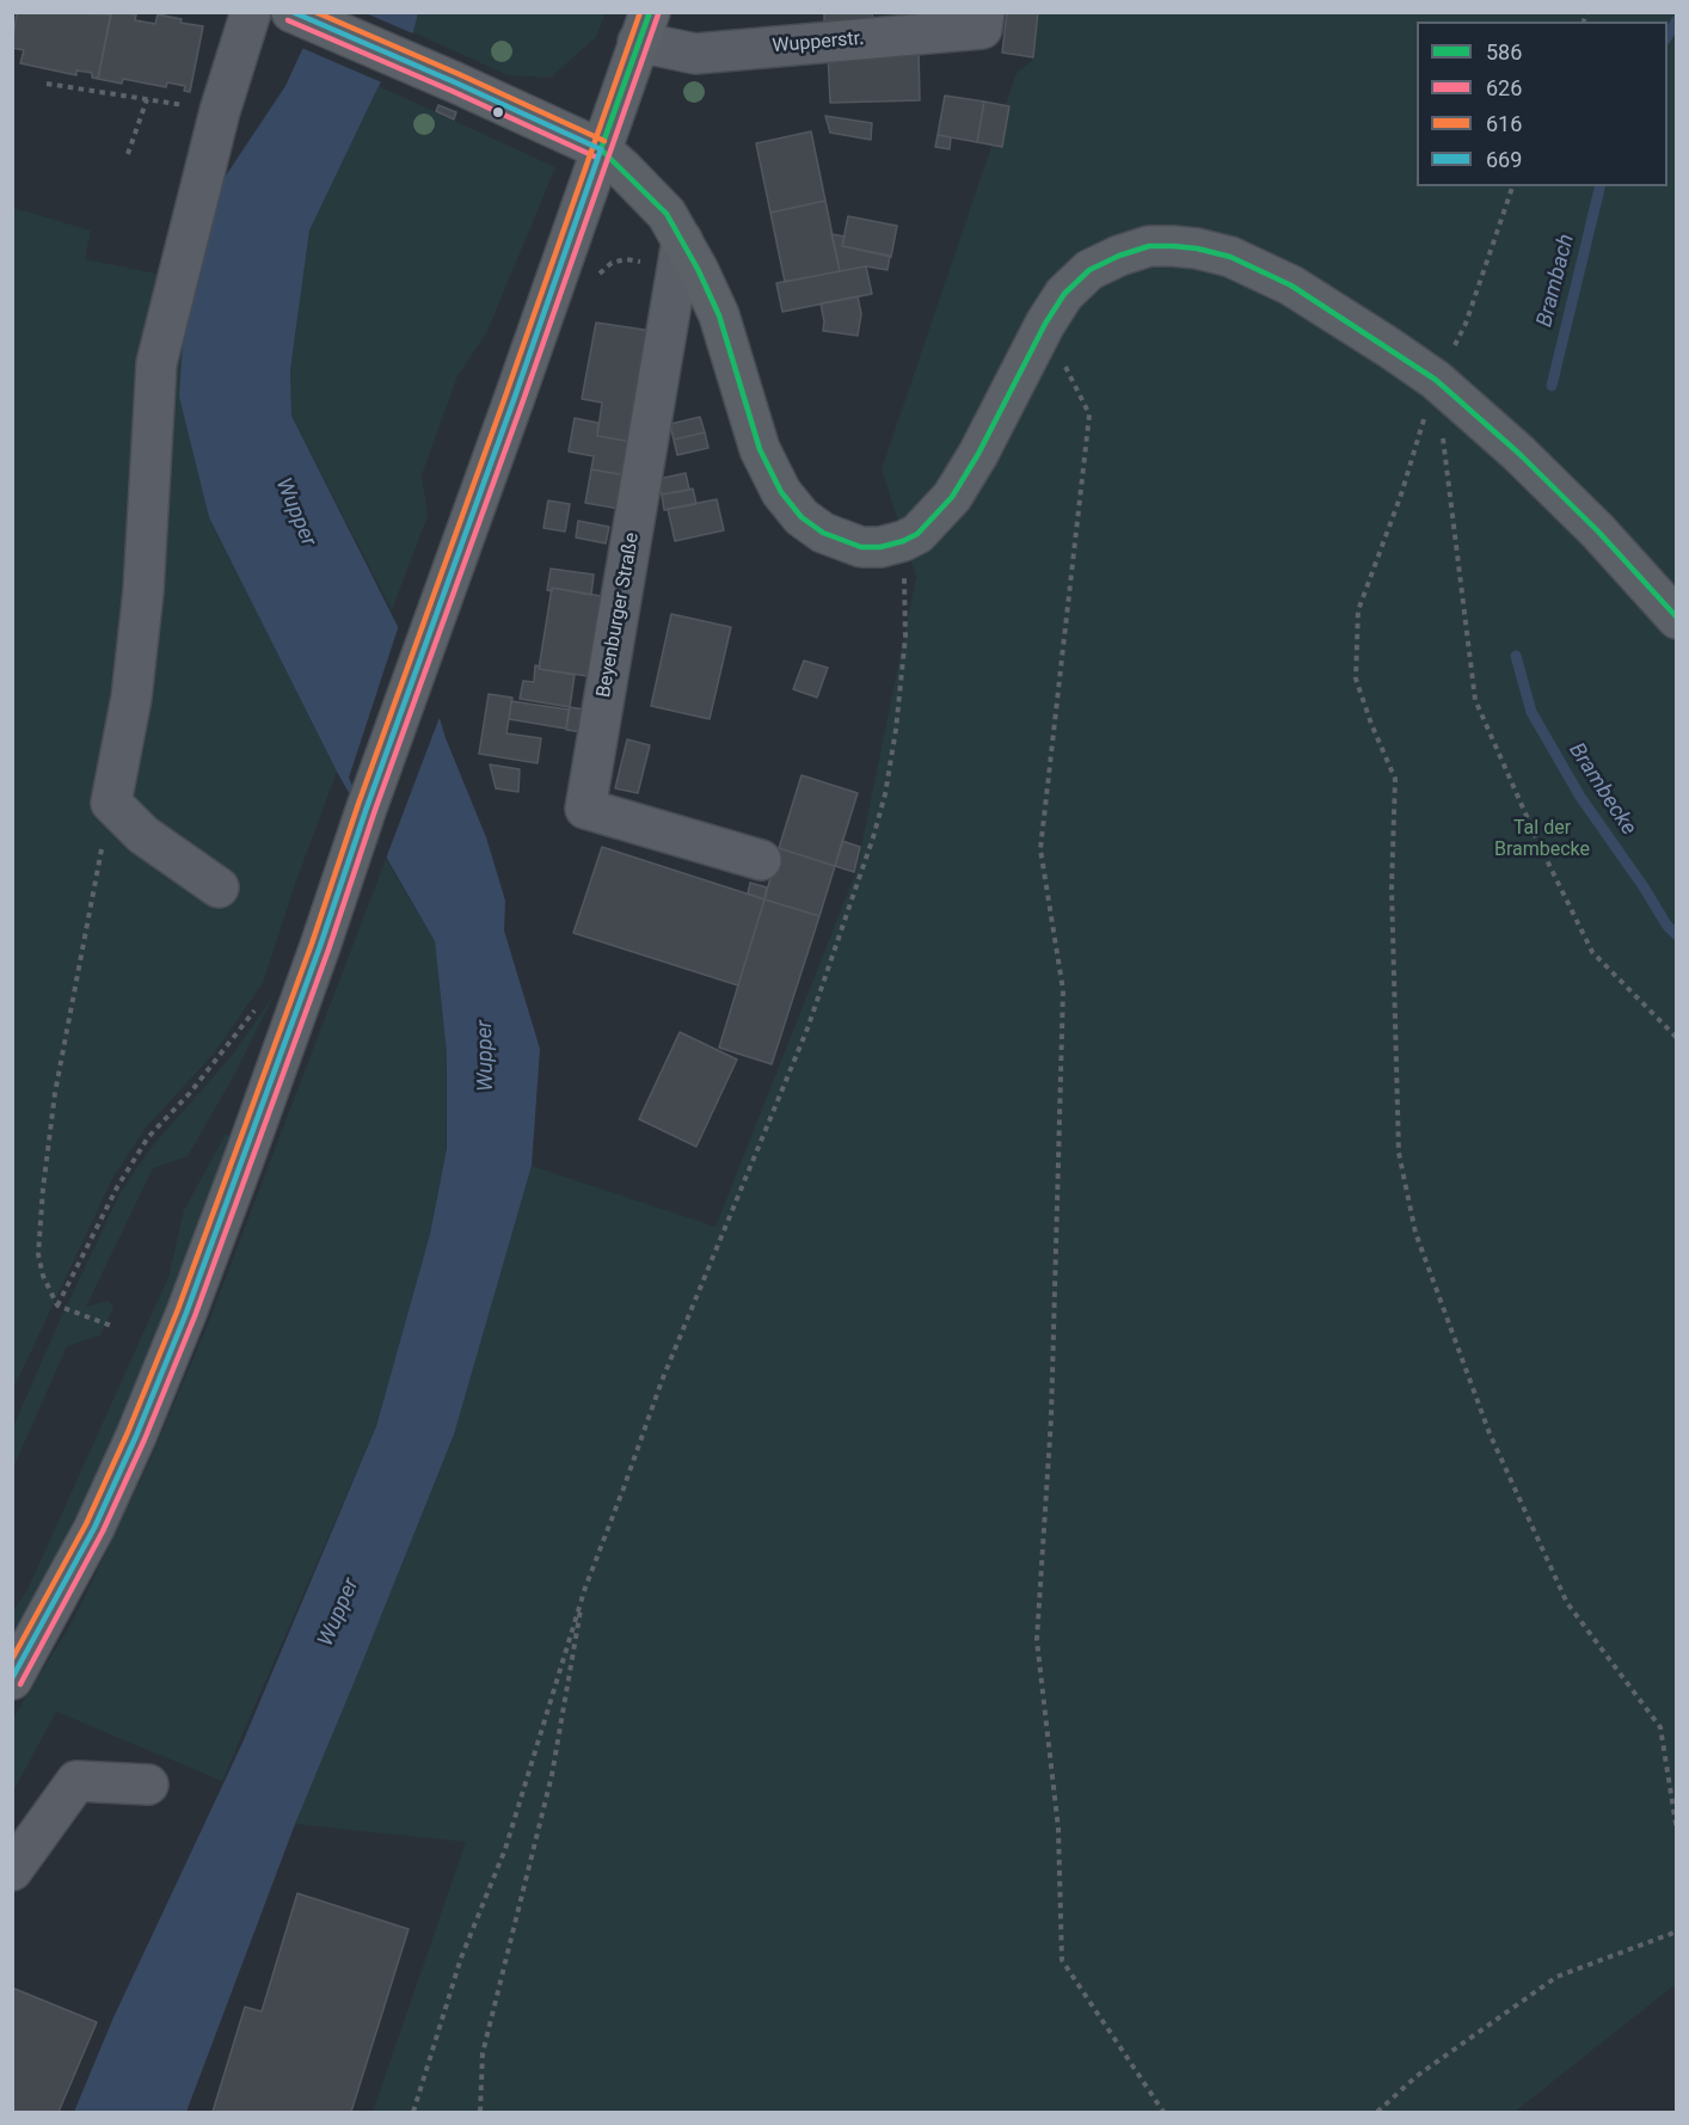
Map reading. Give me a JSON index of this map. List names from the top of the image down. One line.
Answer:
{"streets":{"lane":["Wupperstr.","Beyenburger Straße"]},"water":["Brambach","Wupper","Brambecke"],"parks":["Tal der Brambecke"],"lines":["transit line 586","transit line 616","transit line 669","transit line 626"],"legend":["586","626","616","669"]}
